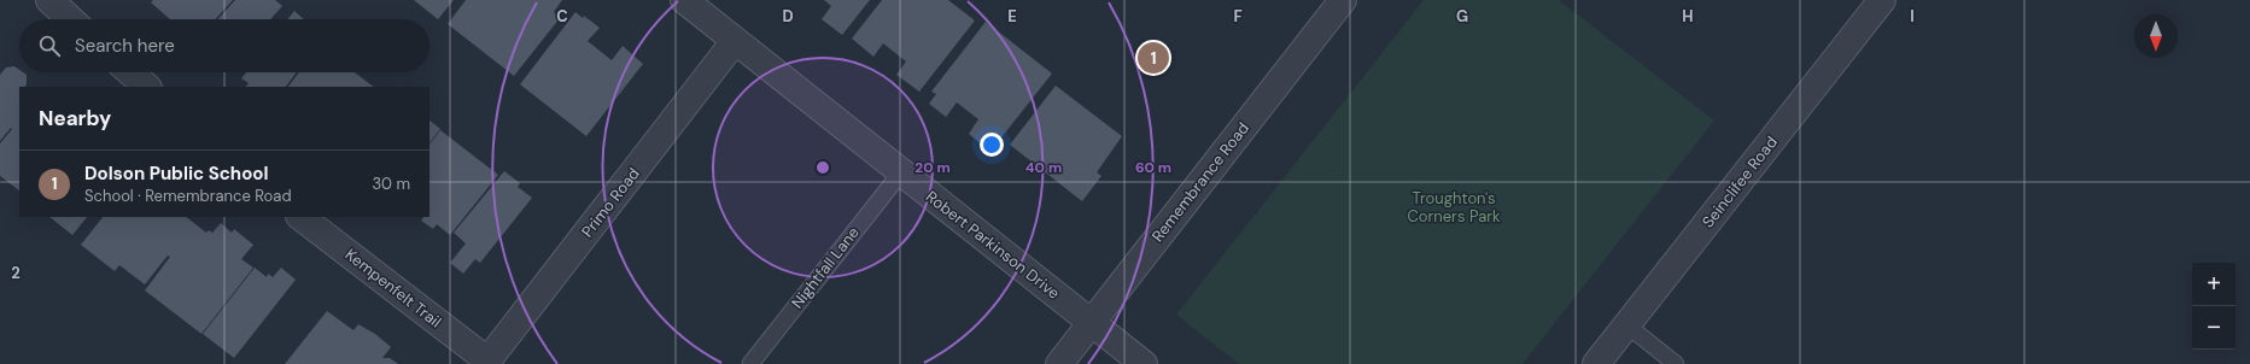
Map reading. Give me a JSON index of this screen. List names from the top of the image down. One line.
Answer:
{"streets":{"street":["Remembrance Road","Seinclifee Road","Primo Road","Robert Parkinson Drive","Kempenfelt Trail"],"lane":["Nightfall Lane"]},"crossings":[["Remembrance Road","Robert Parkinson Drive"],["Primo Road","Robert Parkinson Drive"],["Primo Road","Kempenfelt Trail"],["Robert Parkinson Drive","Nightfall Lane"]],"parks":["Troughton's Corners Park"],"north":"bottom","page":{"search":"Search here","pins":"1","heading":"Nearby","list":[{"mark":"1","name":"Dolson Public School","note":"School · Remembrance Road","value":"30 m"}],"map_buttons":["+","−"]},"grid":{"columns":["C","D","E","F","G","H","I"],"rows":["2"]},"rings":["20 m","40 m","60 m"]}
